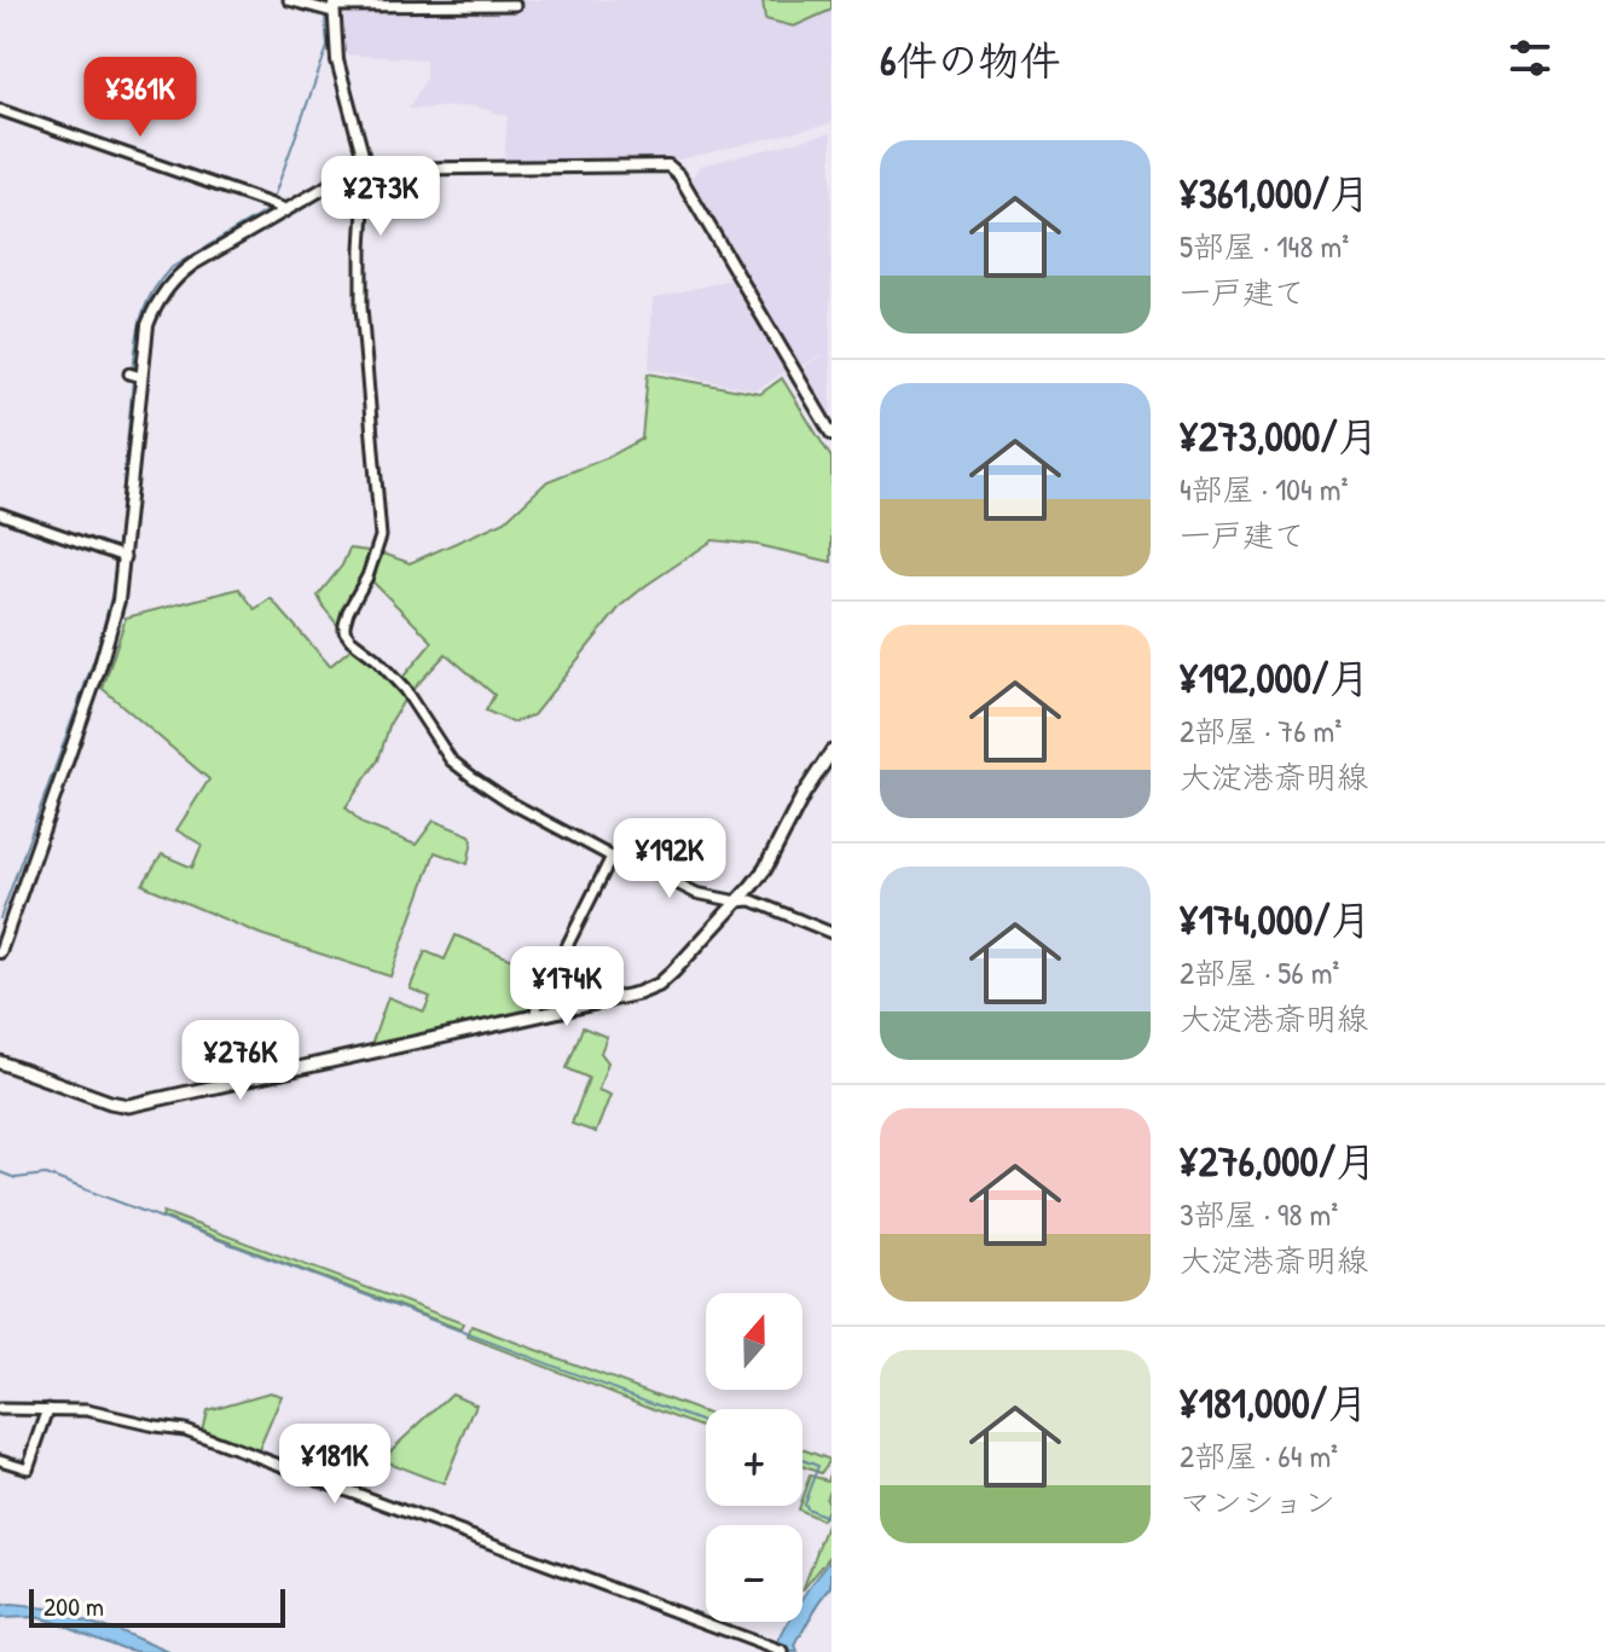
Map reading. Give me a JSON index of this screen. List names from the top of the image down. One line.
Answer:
{"scale_bar":"200 m","north":"top","page":{"heading":"6件の物件","price":["¥361K","¥273K","¥192K","¥174K","¥276K","¥181K"],"list":[{"name":"¥361,000/月","note":"5部屋 · 148 m² · 一戸建て"},{"name":"¥273,000/月","note":"4部屋 · 104 m² · 一戸建て"},{"name":"¥192,000/月","note":"2部屋 · 76 m² · 大淀港斎明線"},{"name":"¥174,000/月","note":"2部屋 · 56 m² · 大淀港斎明線"},{"name":"¥276,000/月","note":"3部屋 · 98 m² · 大淀港斎明線"},{"name":"¥181,000/月","note":"2部屋 · 64 m² · マンション"}],"map_buttons":["+","−"],"scale":"200 m"}}
